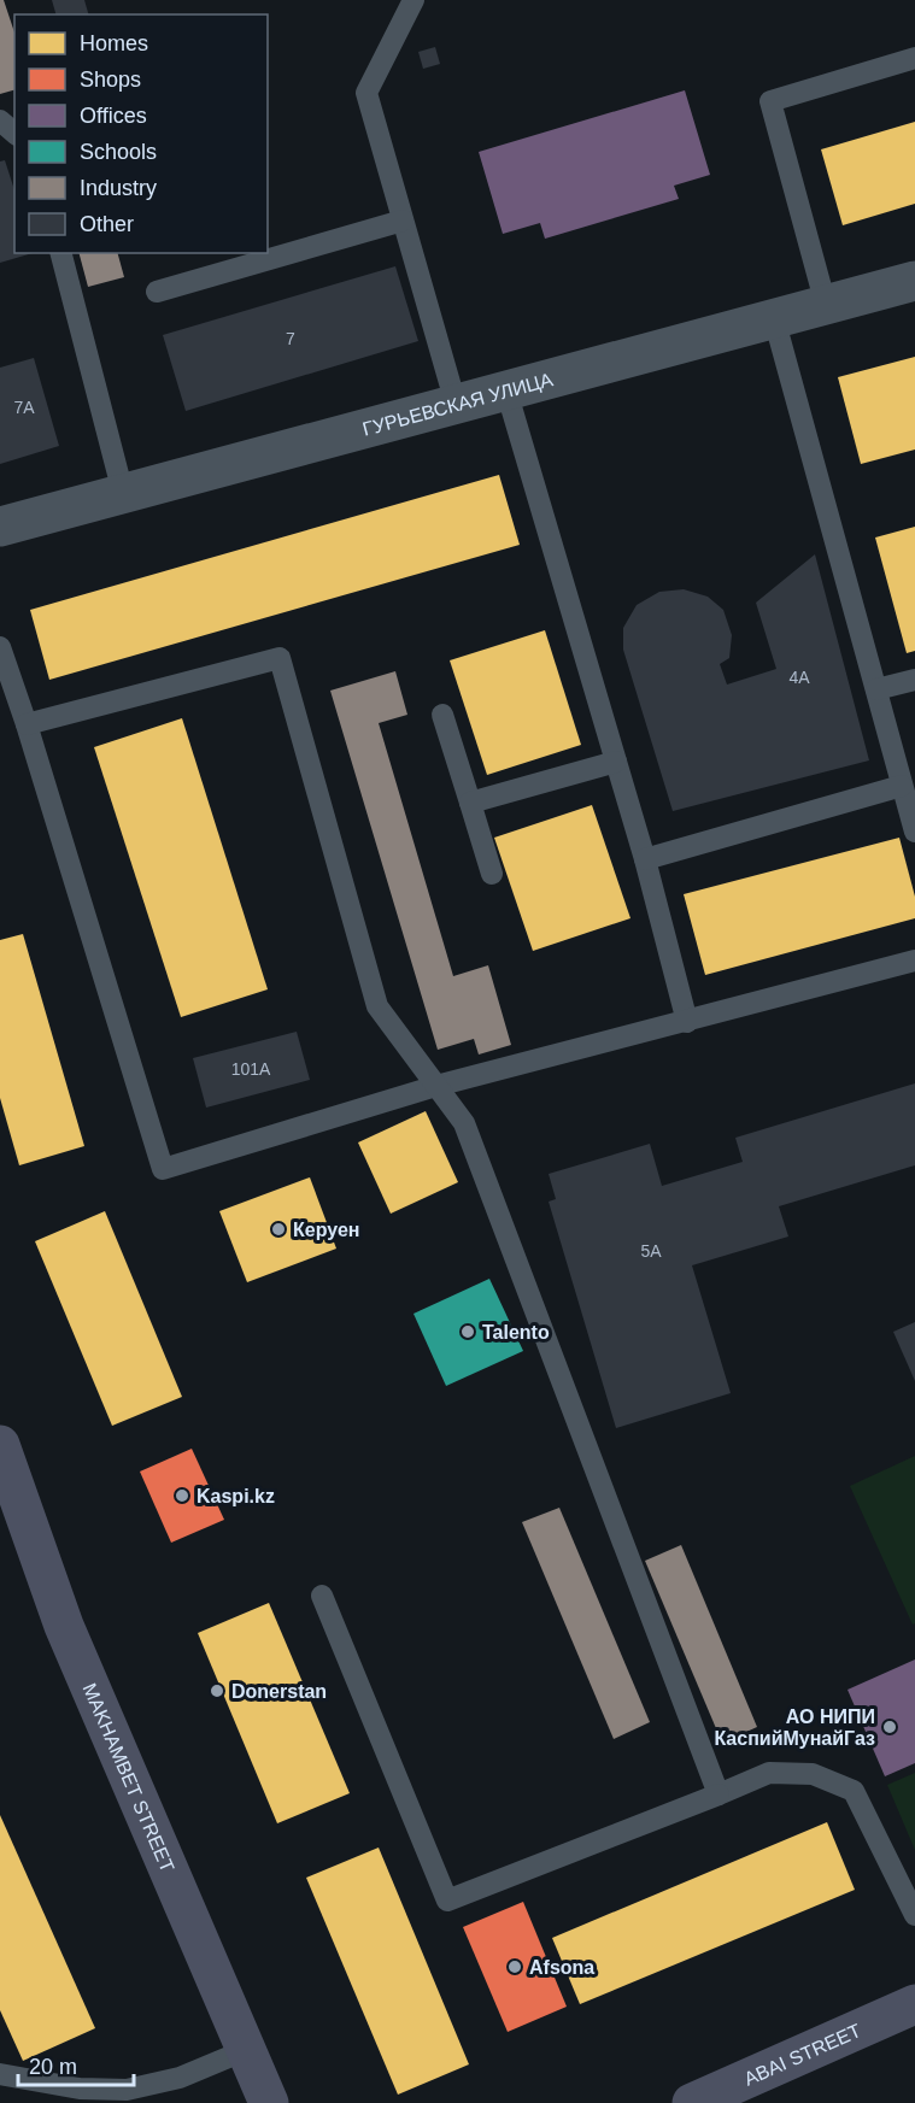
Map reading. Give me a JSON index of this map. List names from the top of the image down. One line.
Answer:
{"streets":{"main road":["MAKHAMBET STREET","ABAI STREET"],"street":["ГУРЬЕВСКАЯ УЛИЦА"]},"places":["Керуен","Talento","Kaspi.kz","Donerstan","АО НИПИ КаспийМунайГаз","Afsona"],"house_numbers":["7","7А","4А","101А","5А"],"legend":["Homes","Shops","Offices","Schools","Industry","Other"],"scale_bar":"20 m"}
